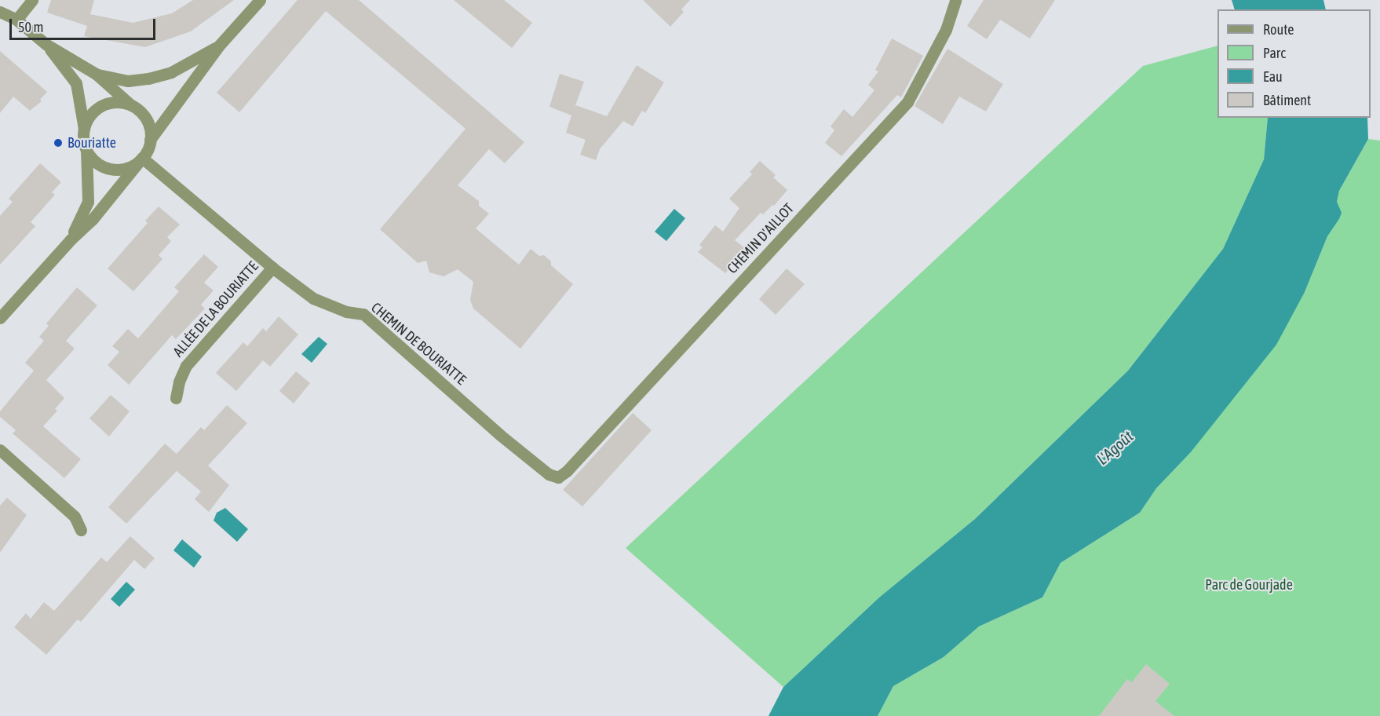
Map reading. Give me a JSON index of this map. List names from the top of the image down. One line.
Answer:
{"streets":{"street":["CHEMIN D'AILLOT","ALLÉE DE LA BOURIATTE","CHEMIN DE BOURIATTE"]},"crossings":[["CHEMIN D'AILLOT","CHEMIN DE BOURIATTE"],["ALLÉE DE LA BOURIATTE","CHEMIN DE BOURIATTE"]],"water":["L'Agoût"],"parks":["Parc de Gourjade"],"places":["Bouriatte"],"legend":["Route","Parc","Eau","Bâtiment"],"scale_bar":"50 m"}
